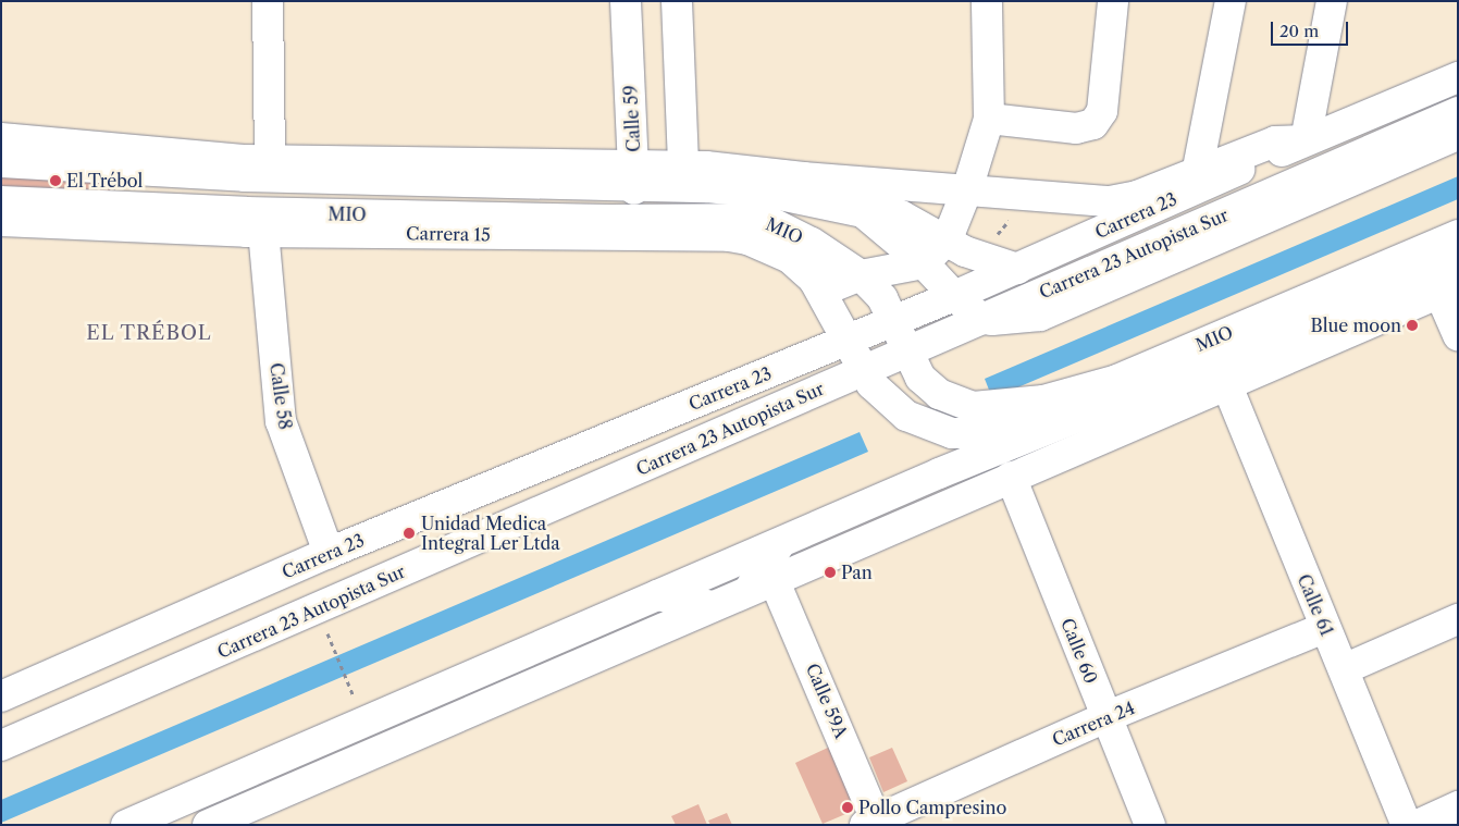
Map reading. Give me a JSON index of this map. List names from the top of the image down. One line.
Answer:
{"streets":{"main road":["Calle 59","MIO","Carrera 23","Carrera 15","Carrera 23 Autopista Sur","Calle 58","Calle 61","Calle 60","Calle 59A","Carrera 24"]},"crossings":[["Calle 59","MIO"],["Calle 59","Carrera 15"],["MIO","Carrera 23"],["MIO","Carrera 15"],["MIO","Carrera 23 Autopista Sur"],["Carrera 23","Carrera 15"],["Carrera 23","Calle 58"],["Carrera 15","Carrera 23 Autopista Sur"],["Carrera 15","Calle 58"],["Calle 61","Carrera 24"],["Calle 60","Carrera 24"],["Calle 59A","Carrera 24"]],"districts":["EL TRÉBOL"],"places":["El Trébol","Blue moon","Unidad Medica Integral Ler Ltda","Pan","Pollo Campresino"],"scale_bar":"20 m"}
